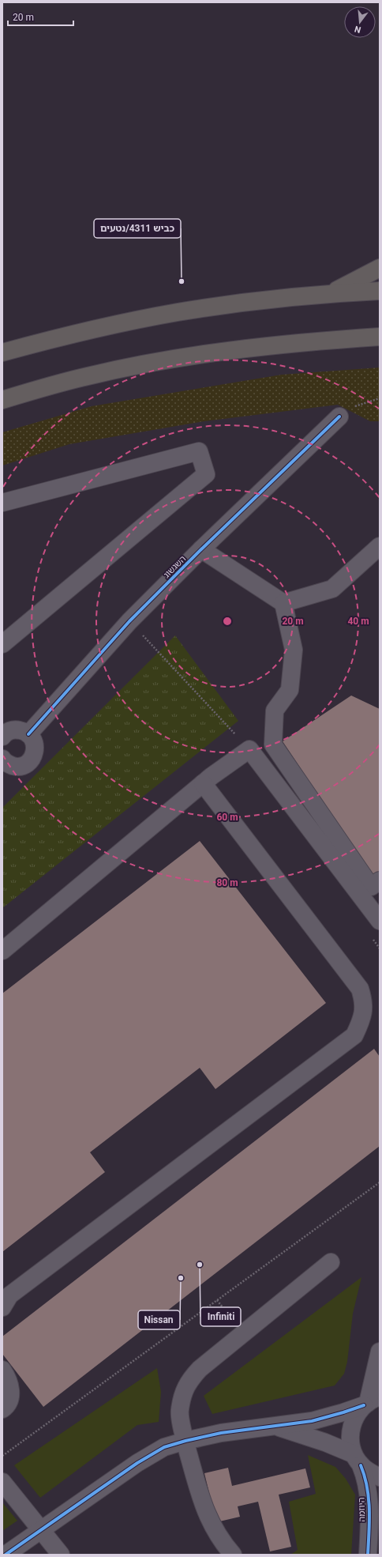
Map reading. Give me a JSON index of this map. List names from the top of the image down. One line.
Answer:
{"streets":{"street":["השגשוג","היוזמה"]},"places":["כביש 4311/נטעים","Infiniti","Nissan"],"scale_bar":"20 m","north":"bottom","rings":["20 m","40 m","60 m","80 m"]}
